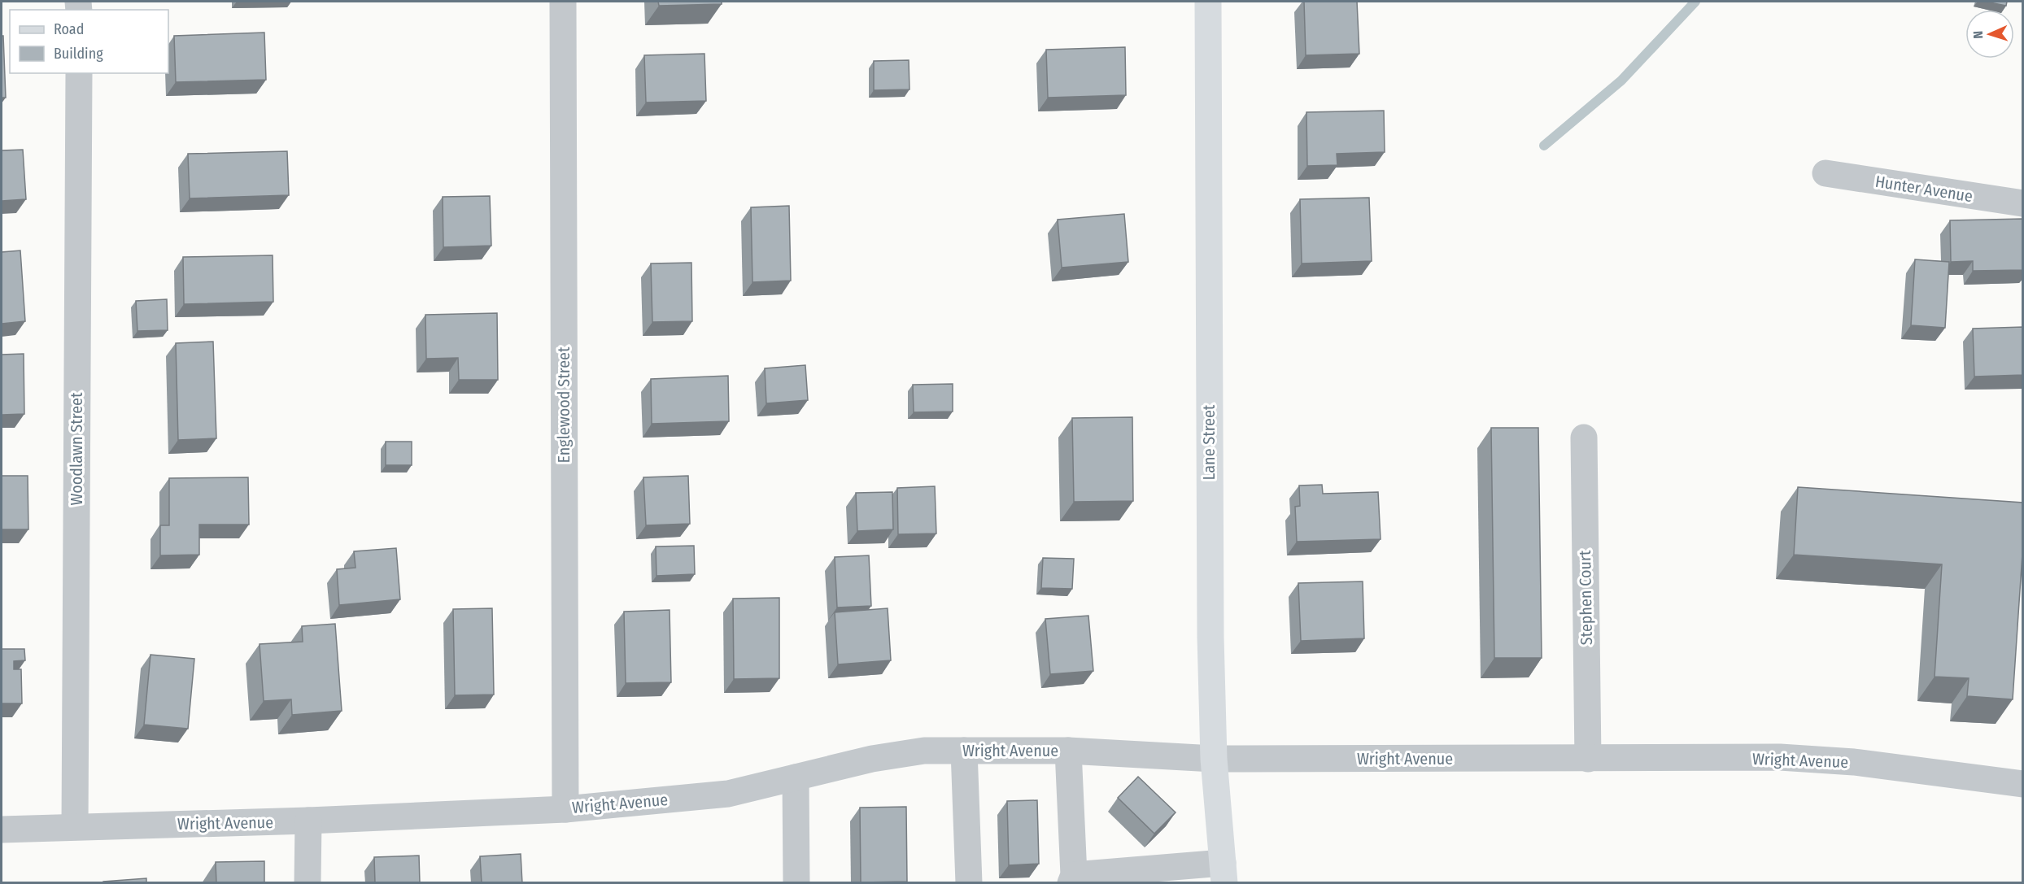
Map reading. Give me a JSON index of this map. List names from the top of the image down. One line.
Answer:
{"streets":{"main road":["Lane Street"],"street":["Hunter Avenue","Englewood Street","Woodlawn Street","Stephen Court","Wright Avenue"]},"crossings":[["Englewood Street","Wright Avenue"],["Lane Street","Wright Avenue"],["Woodlawn Street","Wright Avenue"],["Stephen Court","Wright Avenue"]],"legend":["Road","Building"],"north":"left"}
